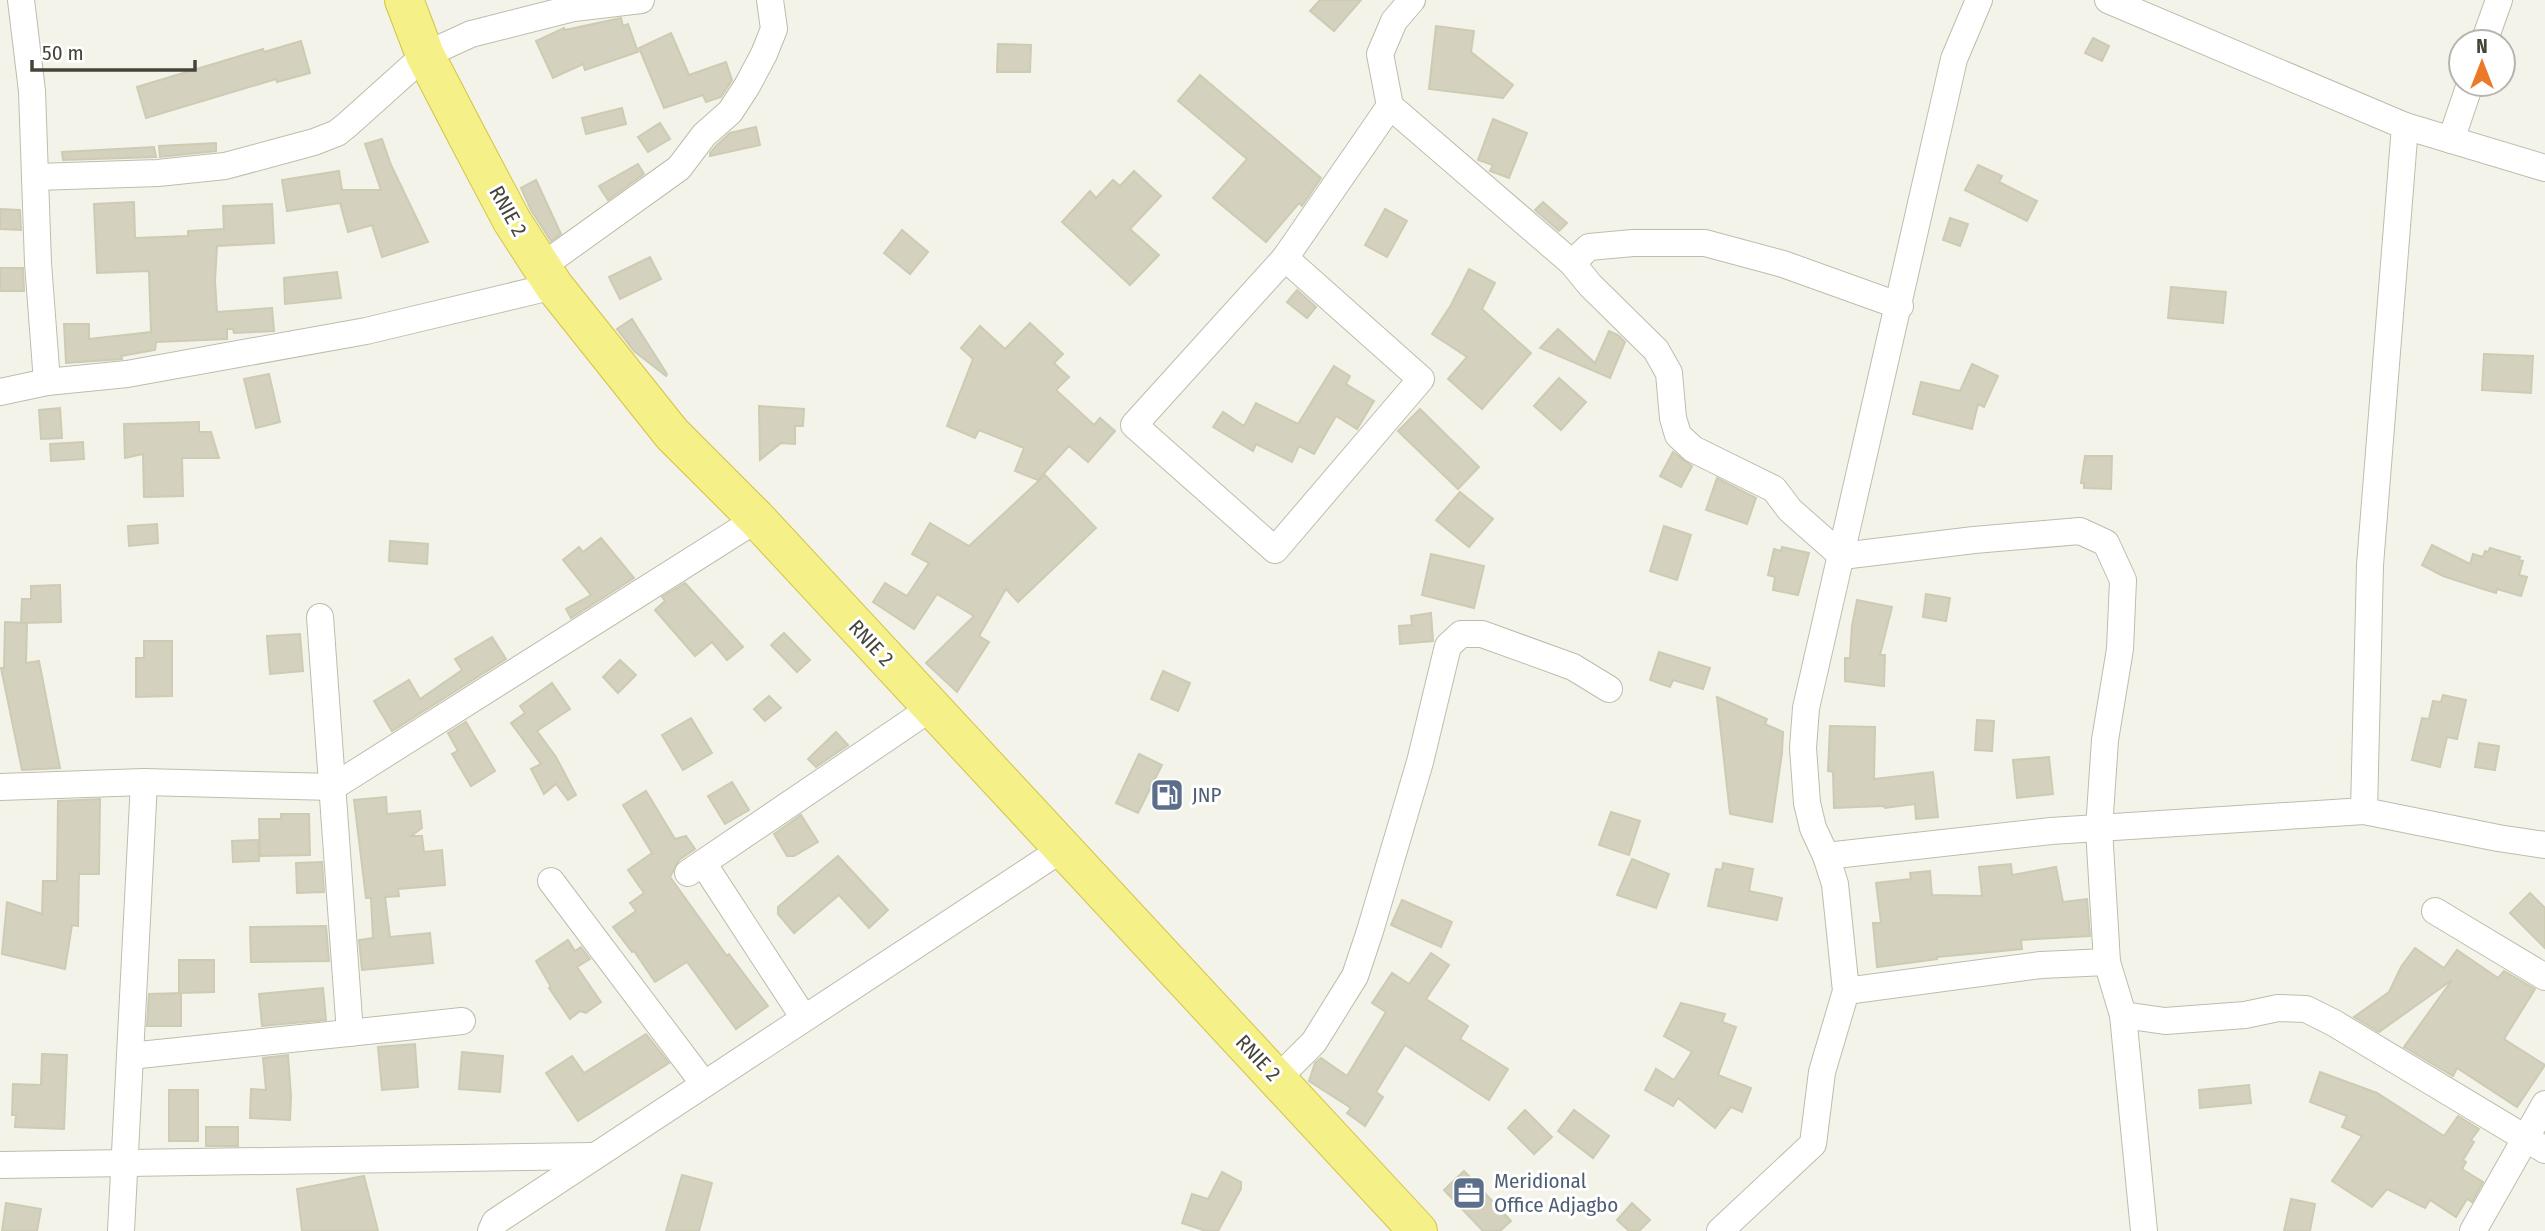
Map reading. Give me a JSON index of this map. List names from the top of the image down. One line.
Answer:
{"streets":{"highway":["RNIE 2"]},"places":{"fuel station":["JNP"],"office":["Meridional Office Adjagbo"]},"scale_bar":"50 m","north":"top"}
